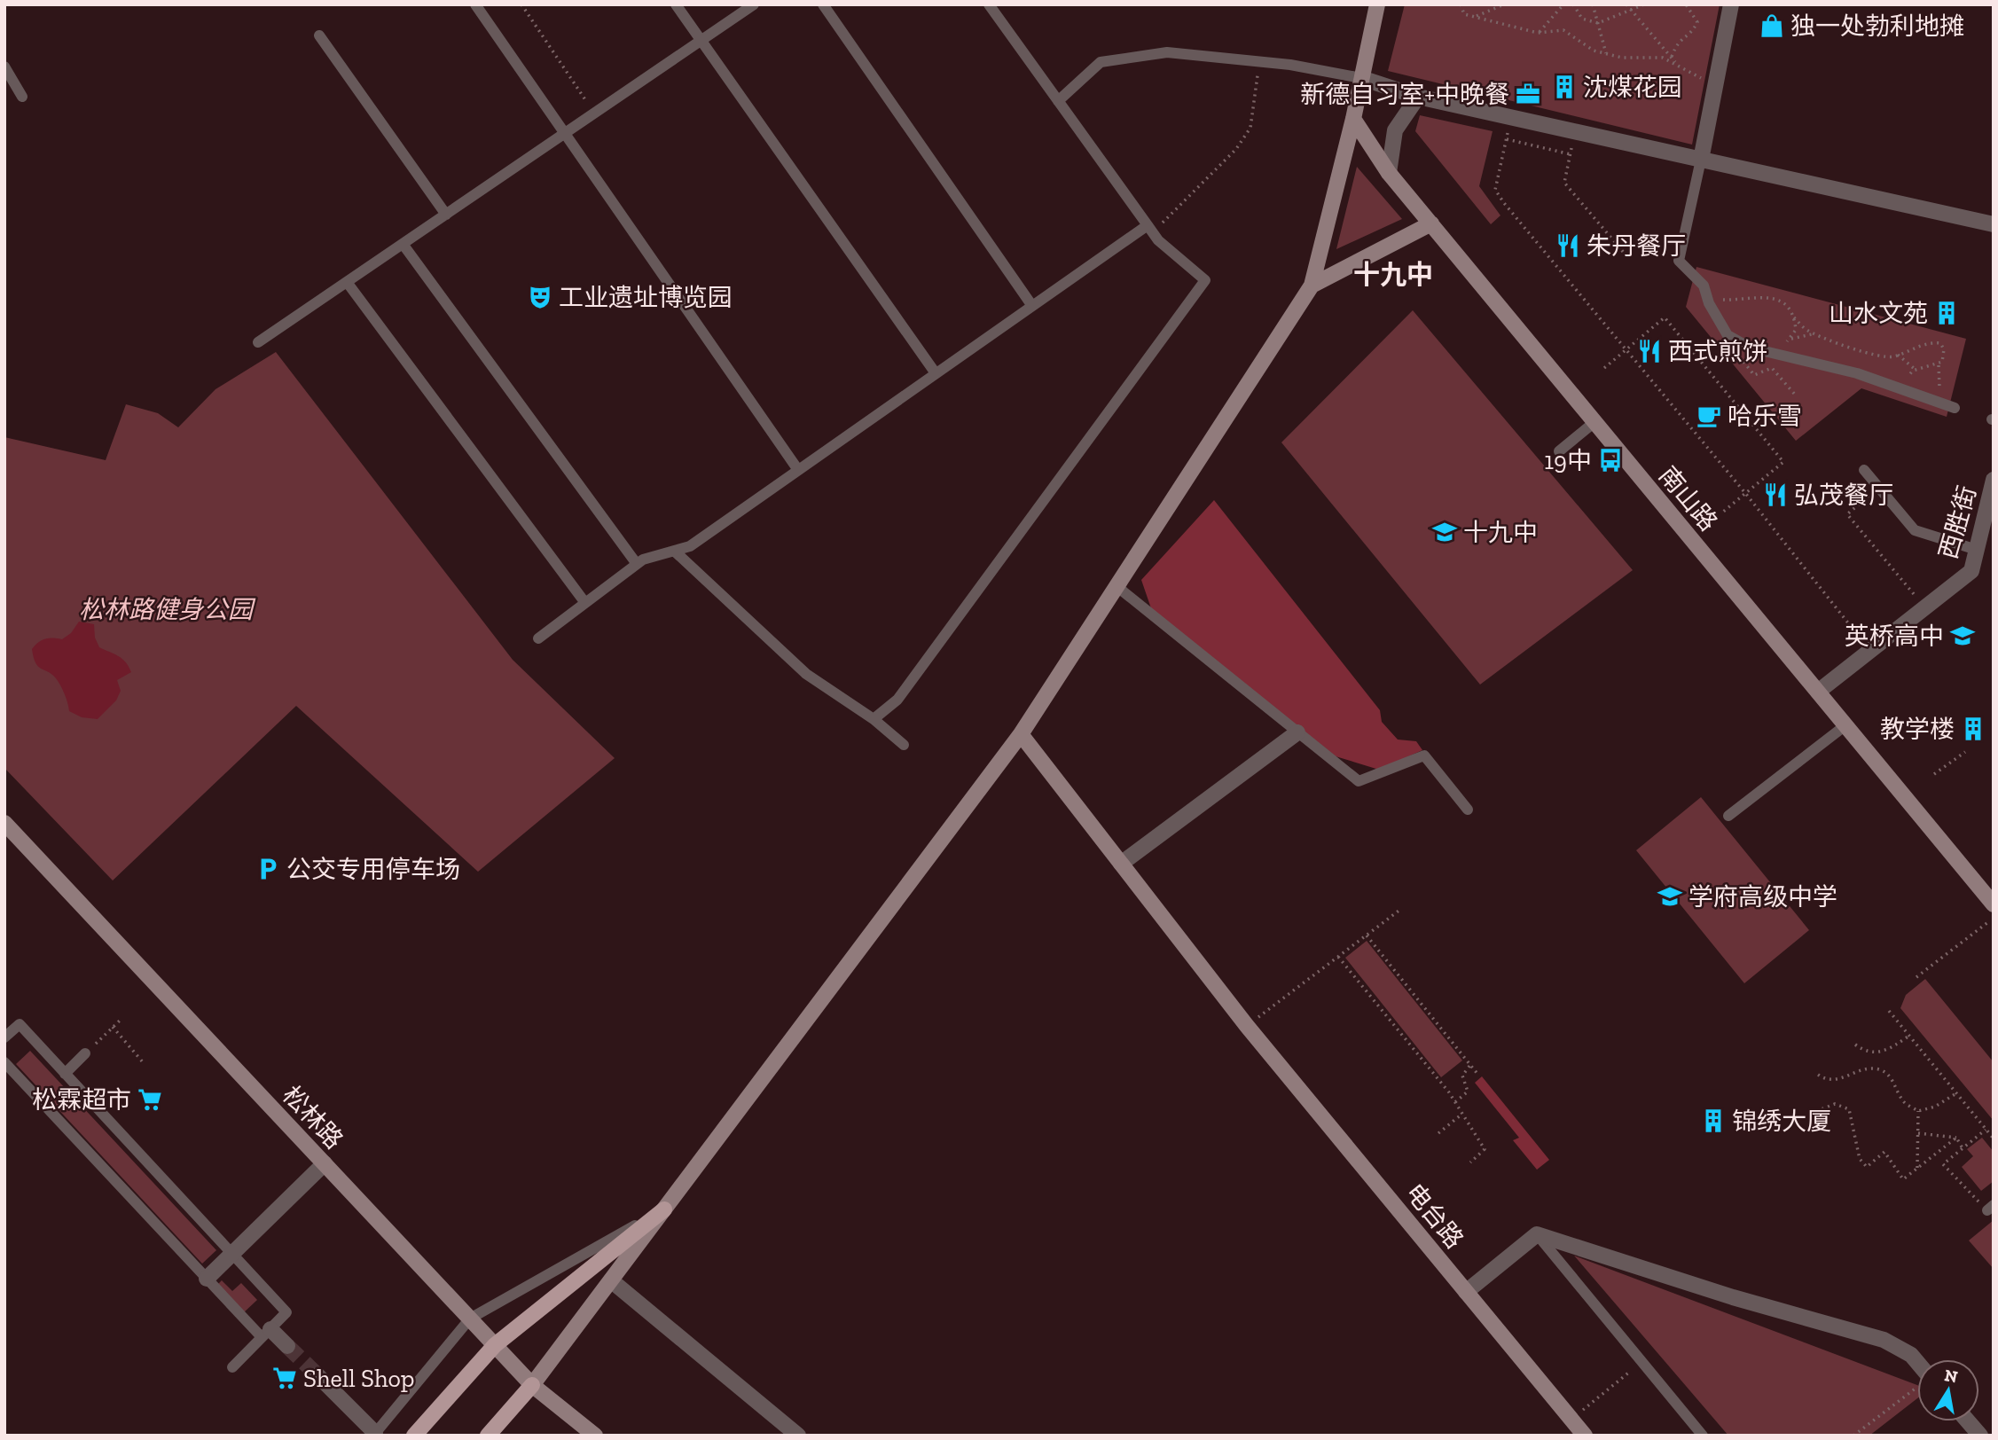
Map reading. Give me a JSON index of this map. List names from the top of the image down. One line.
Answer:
{"streets":{"street":["南山路","西胜街","松林路","电台路"]},"crossings":[["南山路","西胜街"]],"districts":["十九中"],"parks":["松林路健身公园"],"places":{"shop":["独一处勃利地摊"],"building":["沈煤花园","山水文苑","教学楼","锦绣大厦"],"office":["新德自习室+中晚餐"],"restaurant":["朱丹餐厅","西式煎饼","弘茂餐厅"],"theatre":["工业遗址博览园"],"cafe":["哈乐雪"],"bus stop":["19中"],"school or university":["十九中","英桥高中","学府高级中学"],"parking":["公交专用停车场"],"supermarket":["松霖超市","Shell Shop"]},"north":"top"}
